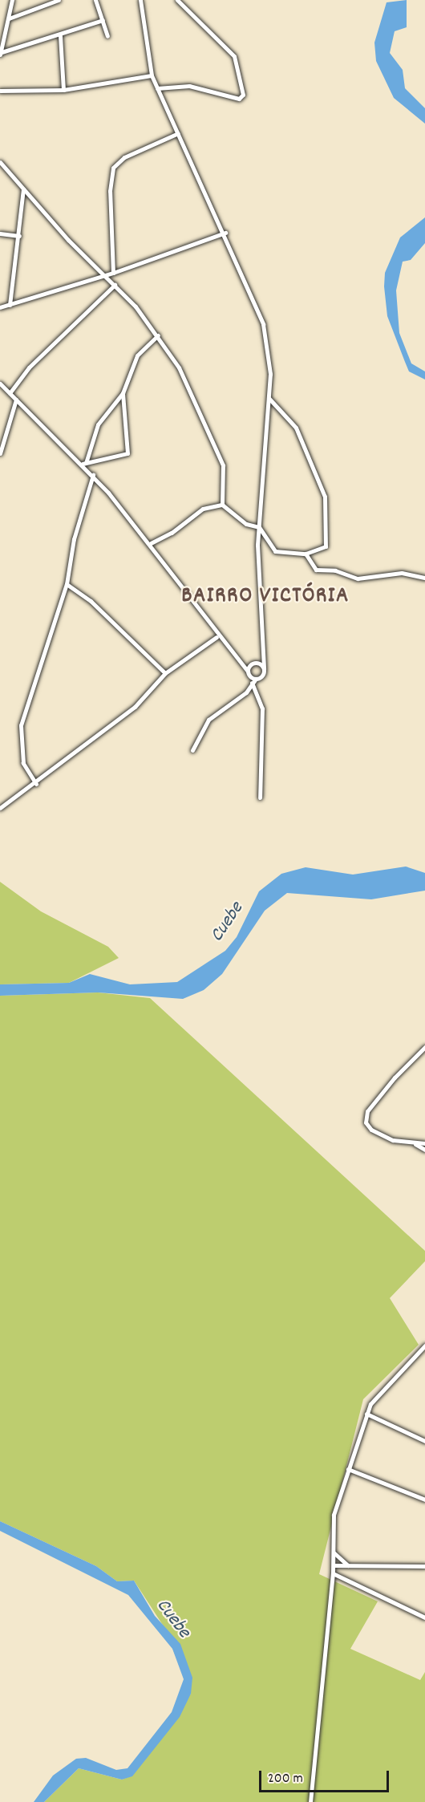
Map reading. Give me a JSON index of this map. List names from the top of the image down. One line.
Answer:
{"districts":["BAIRRO VICTÓRIA"],"water":["Cuebe"],"scale_bar":"200 m"}
